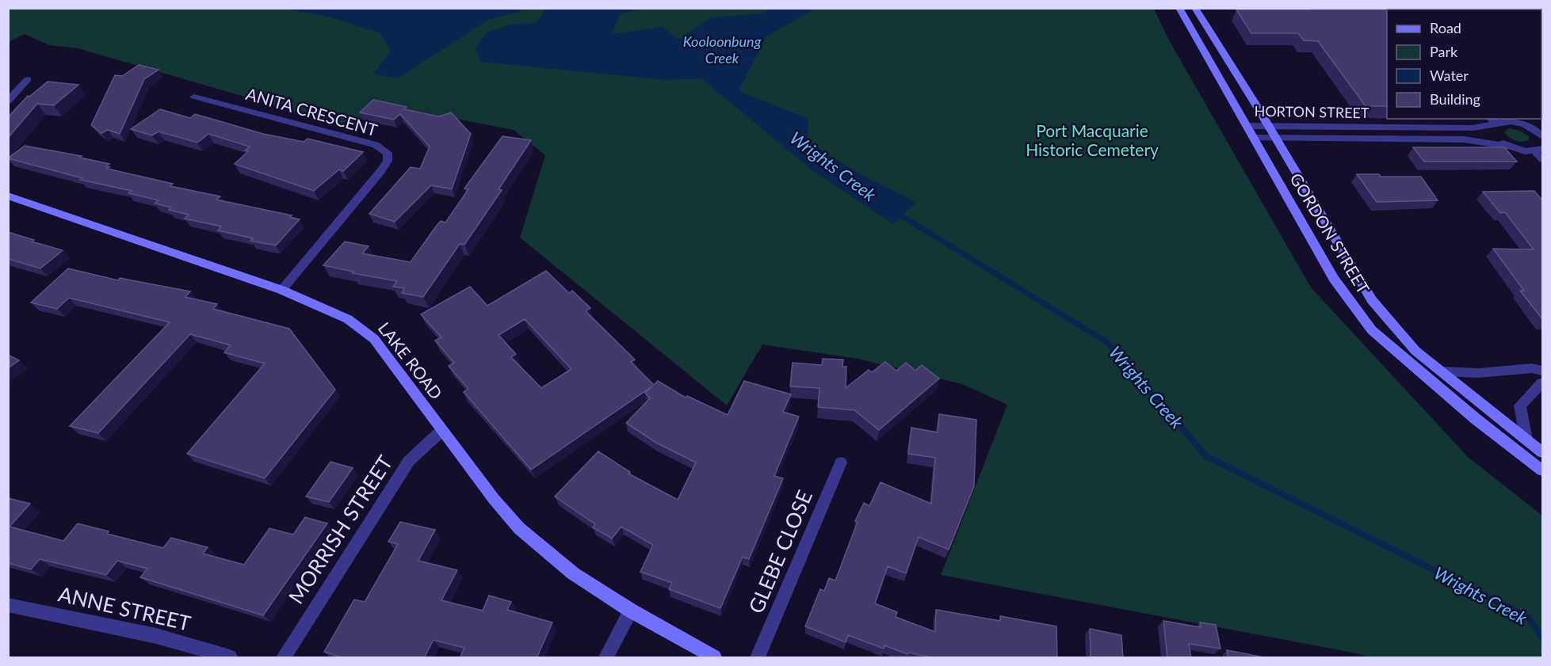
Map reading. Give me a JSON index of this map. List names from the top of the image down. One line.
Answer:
{"streets":{"main road":["GORDON STREET","LAKE ROAD"],"street":["ANITA CRESCENT","HORTON STREET","MORRISH STREET","GLEBE CLOSE","ANNE STREET"]},"crossings":[["ANITA CRESCENT","LAKE ROAD"],["HORTON STREET","GORDON STREET"],["LAKE ROAD","MORRISH STREET"]],"water":["Kooloonbung Creek","Wrights Creek"],"parks":["Port Macquarie Historic Cemetery"],"legend":["Road","Park","Water","Building"]}
